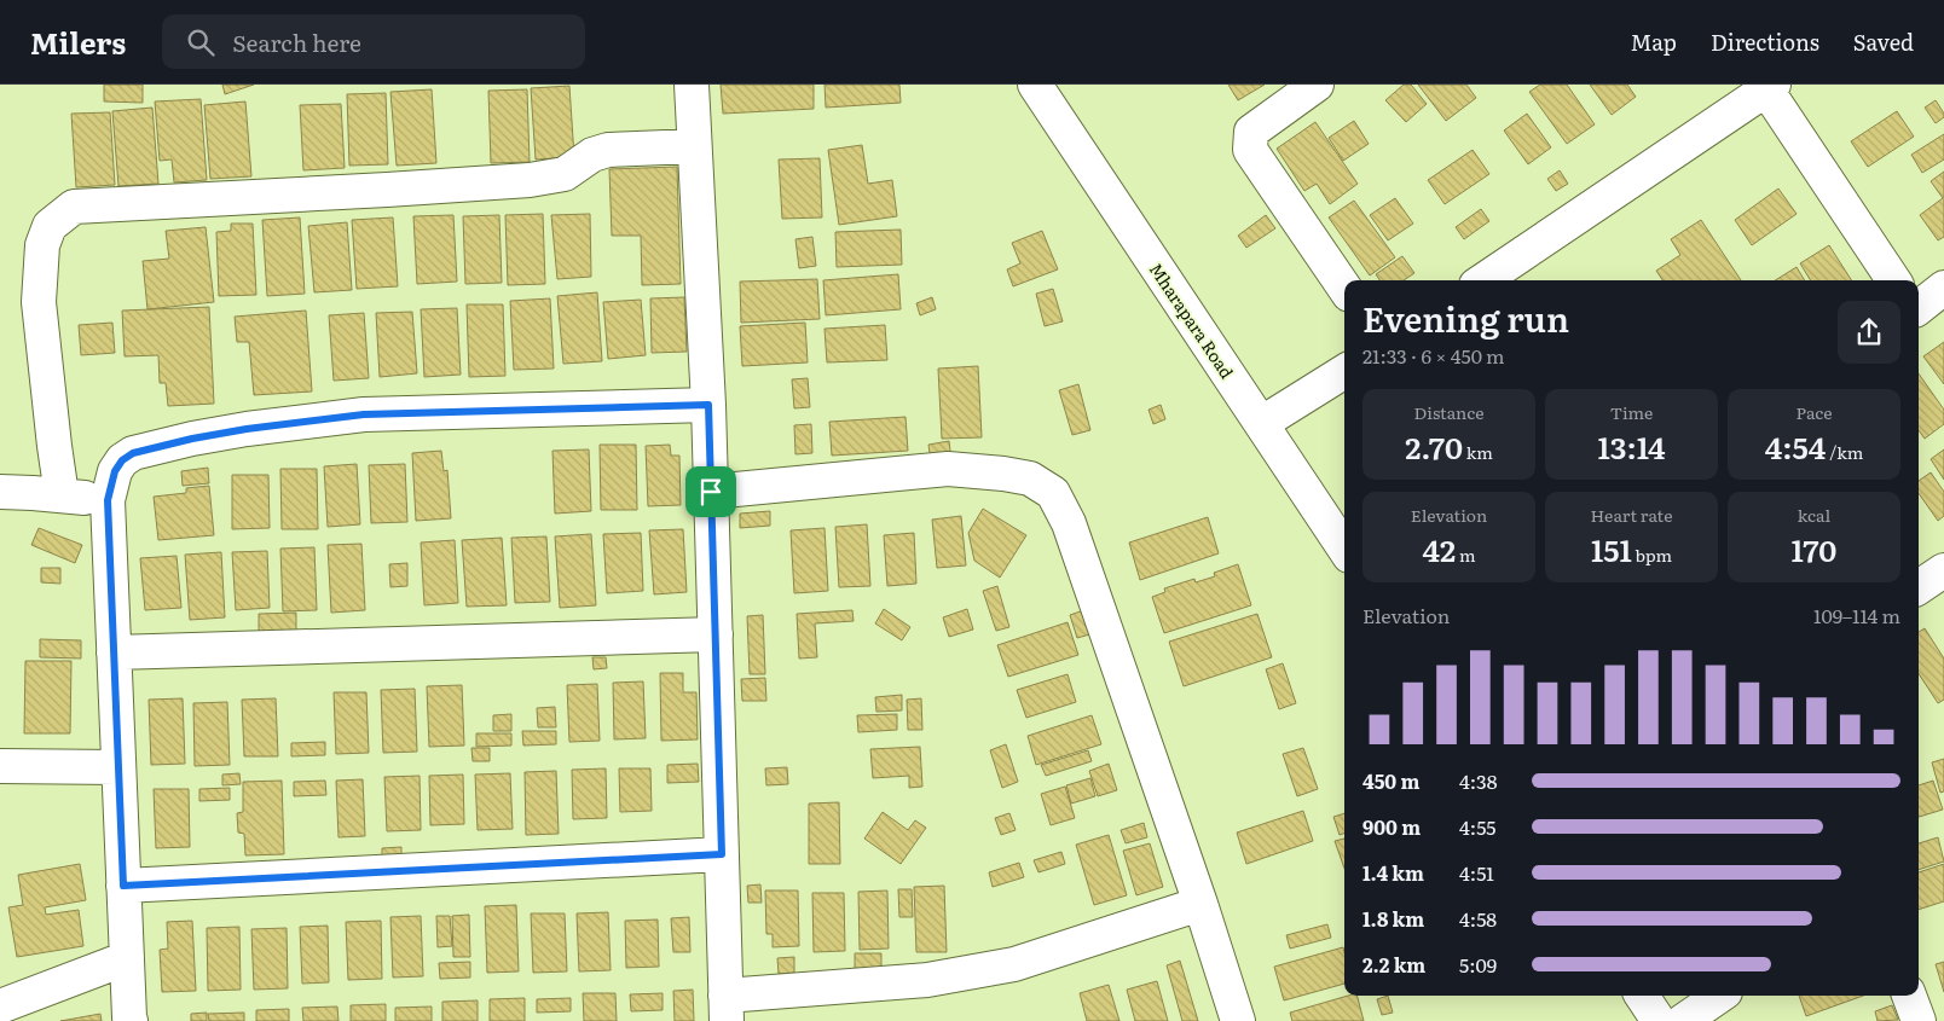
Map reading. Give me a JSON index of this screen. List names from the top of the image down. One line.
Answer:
{"streets":{"street":["Mharapara Road"]},"page":{"header":"Milers","search":"Search here","nav":["Map","Directions","Saved"],"heading":["Evening run","21:33 · 6 × 450 m"],"stats":[["Distance","2.70 km"],["Time","13:14"],["Pace","4:54 /km"],["Elevation","42 m"],["Heart rate","151 bpm"],["kcal","170"]],"chart":["Elevation","109–114 m"],"list":[{"name":"450 m","note":"4:38"},{"name":"900 m","note":"4:55"},{"name":"1.4 km","note":"4:51"},{"name":"1.8 km","note":"4:58"},{"name":"2.2 km","note":"5:09"}]}}
